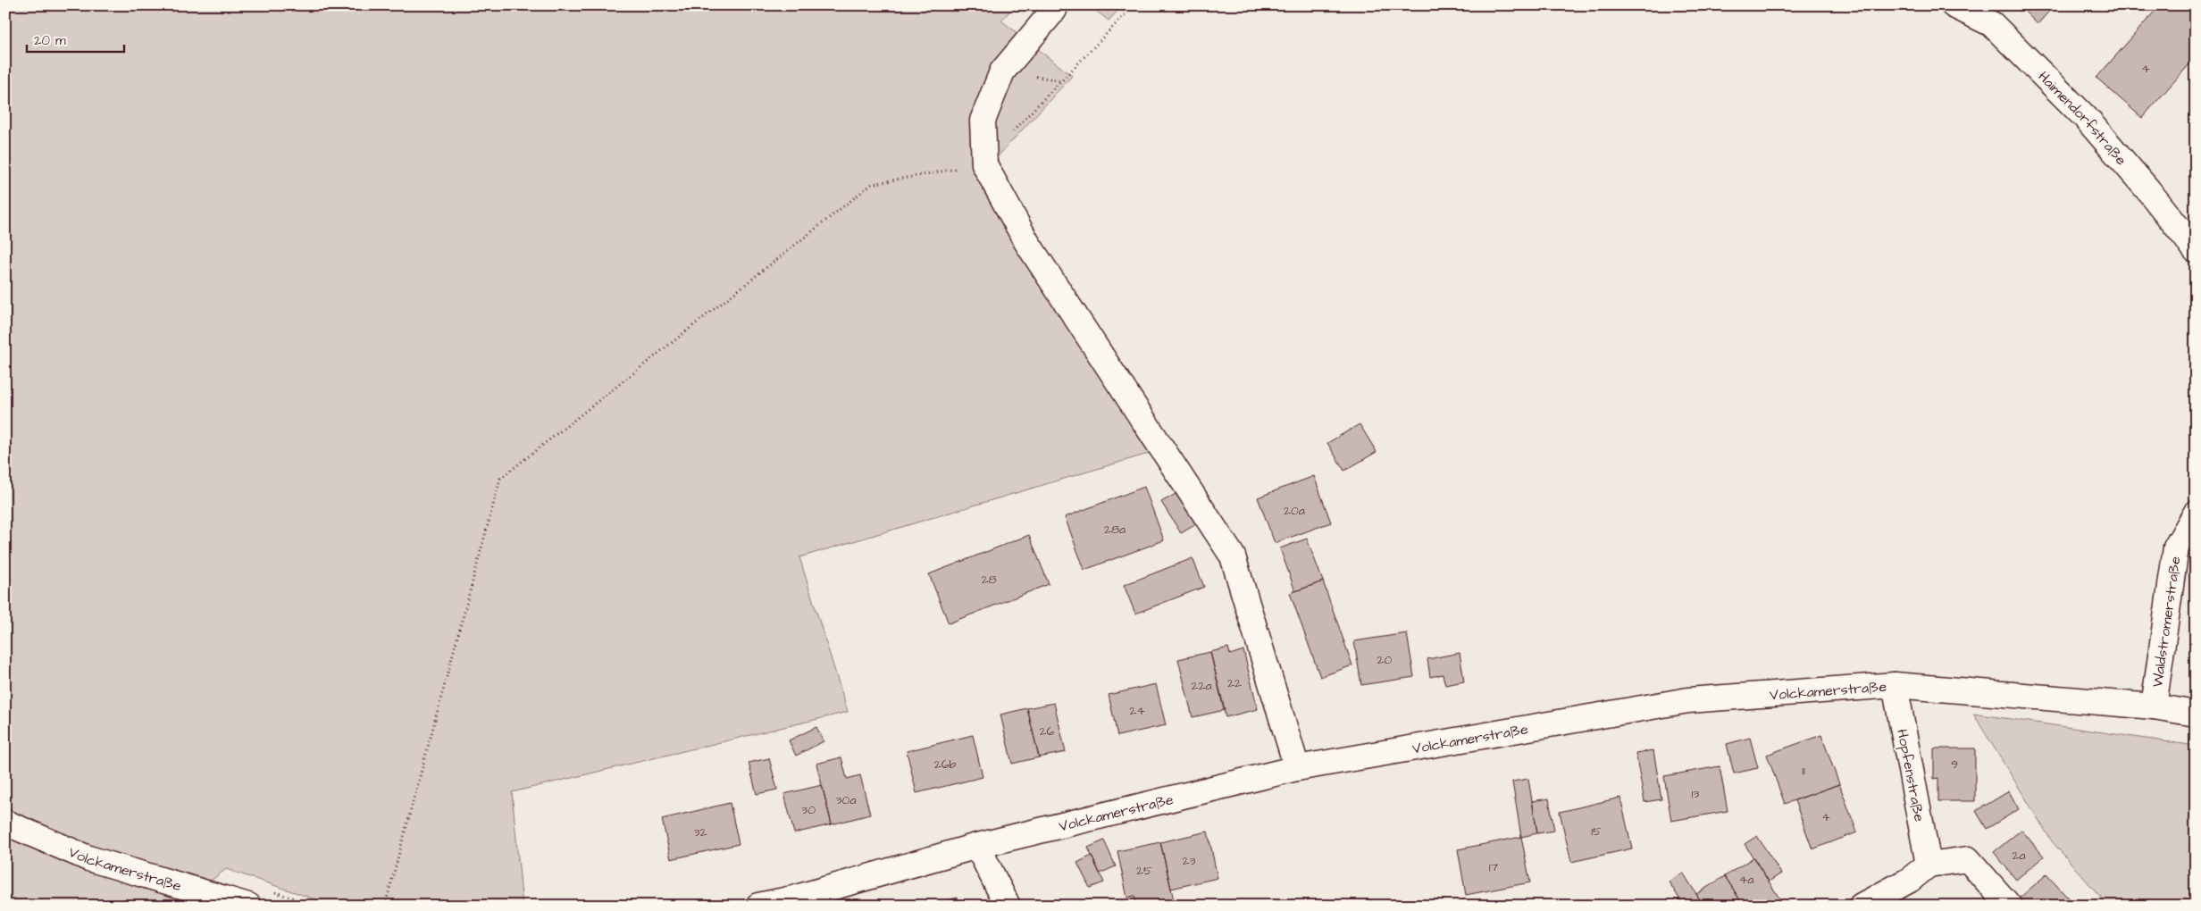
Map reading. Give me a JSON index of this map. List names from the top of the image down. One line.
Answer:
{"streets":{"street":["Haimendorfstraße","Waldstromerstraße","Volckamerstraße","Hopfenstraße"]},"crossings":[["Waldstromerstraße","Volckamerstraße"],["Volckamerstraße","Hopfenstraße"]],"house_numbers":["4","20a","28a","28","20","22","22a","24","26","26b","9","11","13","30a","30","4","15","32","2a","23","17","25","4a"],"scale_bar":"20 m"}
